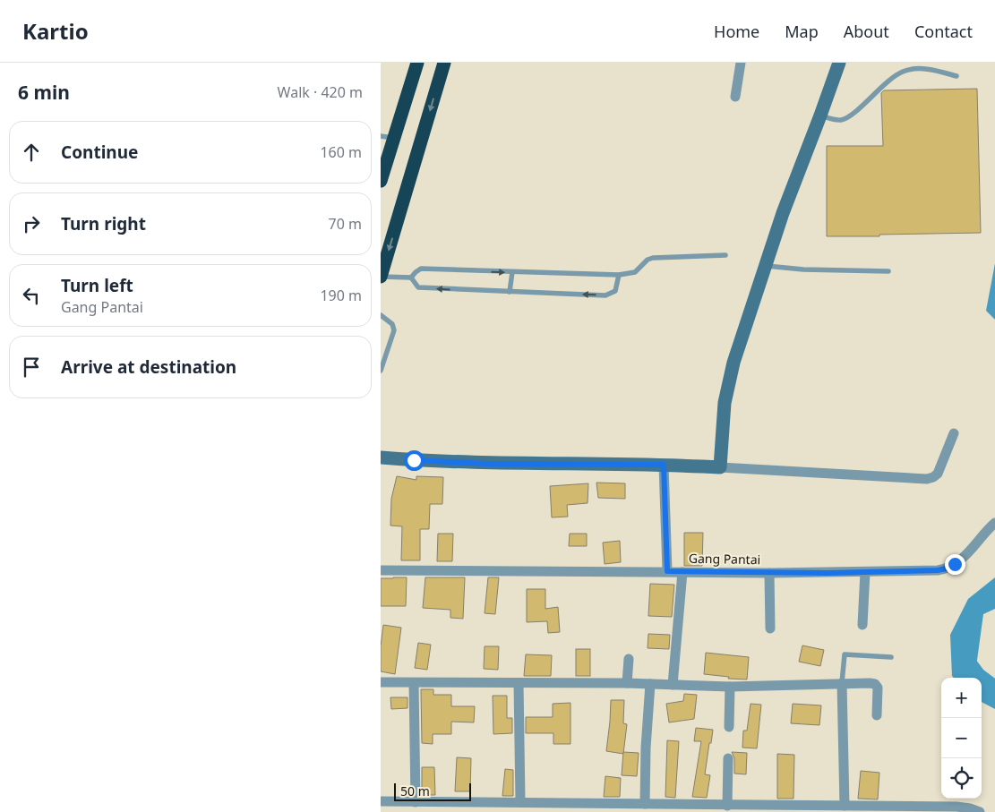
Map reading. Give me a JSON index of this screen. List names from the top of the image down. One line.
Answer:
{"streets":{"street":["Gang Pantai"]},"scale_bar":"50 m","page":{"header":"Kartio","nav":["Home","Map","About","Contact"],"heading":["6 min","Walk · 420 m"],"list":[["Continue","160 m"],["Turn right","70 m"],["Turn left","Gang Pantai","190 m"],"Arrive at destination"],"map_buttons":["+","−"],"scale":"50 m"}}
